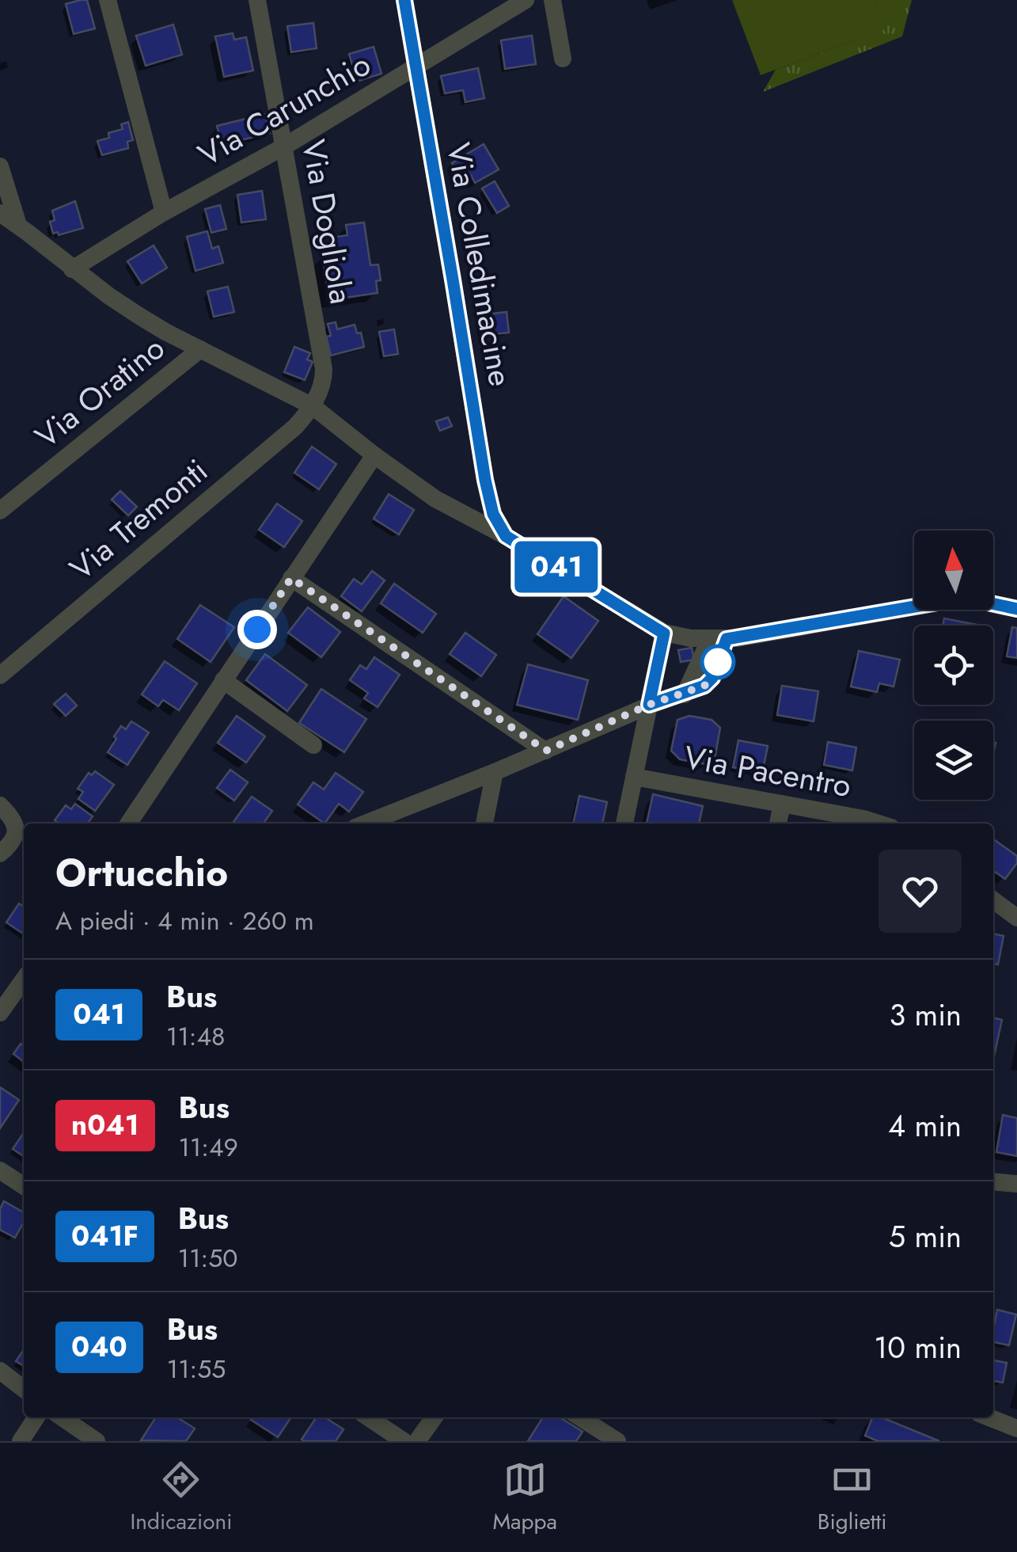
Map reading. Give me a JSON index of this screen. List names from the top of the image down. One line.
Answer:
{"streets":{"street":["Via Carunchio","Via Dogliola","Via Colledimacine","Via Oratino","Via Tremonti","Via Pacentro"]},"crossings":[["Via Carunchio","Via Dogliola"],["Via Carunchio","Via Colledimacine"],["Via Dogliola","Via Tremonti"]],"lines":["bus line 041"],"north":"top","page":{"on_map":"041","heading":["Ortucchio","A piedi · 4 min · 260 m"],"list":[{"mark":"041","name":"Bus","note":"11:48","value":"3 min"},{"mark":"n041","name":"Bus","note":"11:49","value":"4 min"},{"mark":"041F","name":"Bus","note":"11:50","value":"5 min"},{"mark":"040","name":"Bus","note":"11:55","value":"10 min"}],"tabs":["Indicazioni","Mappa","Biglietti"]}}
